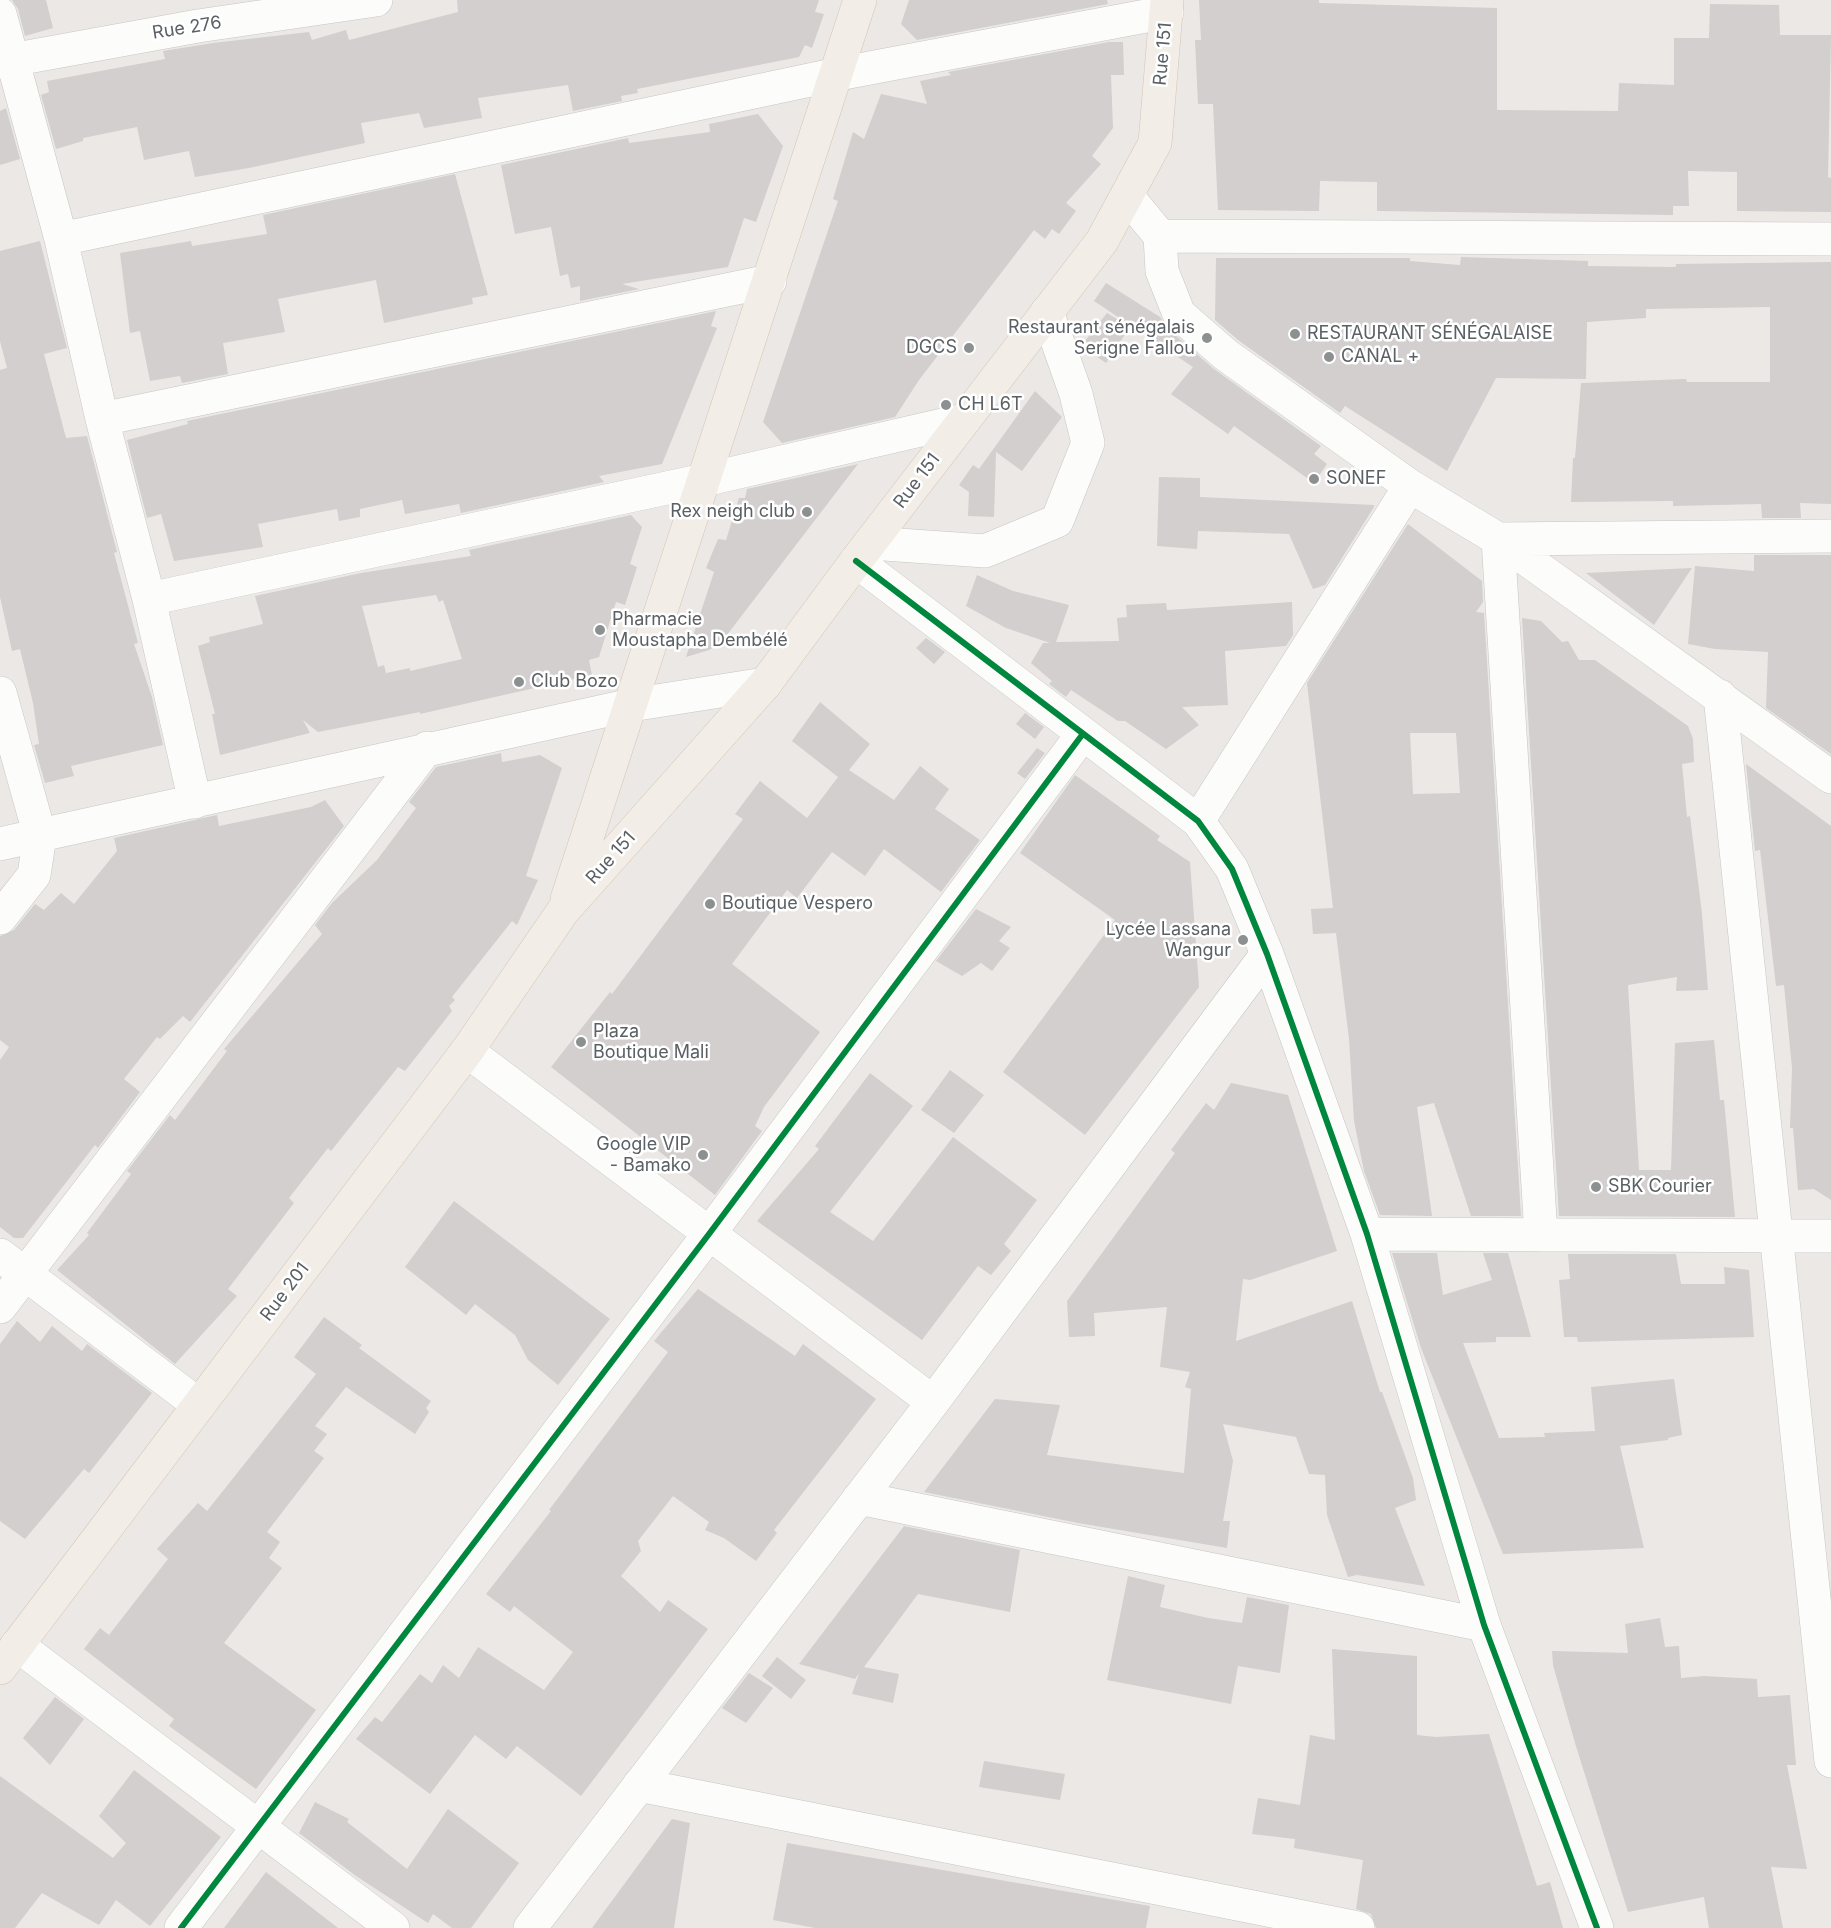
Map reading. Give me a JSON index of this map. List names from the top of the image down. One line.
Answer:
{"streets":{"main road":["Rue 151","Rue 201"],"street":["Rue 276"]},"crossings":[["Rue 151","Rue 201"]],"places":["RESTAURANT SÉNÉGALAISE","Restaurant sénégalais Serigne Fallou","DGCS","CANAL +","CH L6T","SONEF","Rex neigh club","Pharmacie Moustapha Dembélé","Club Bozo","Boutique Vespero","Lycée Lassana Wangur","Plaza Boutique Mali","Google VIP - Bamako","SBK Courier"]}
